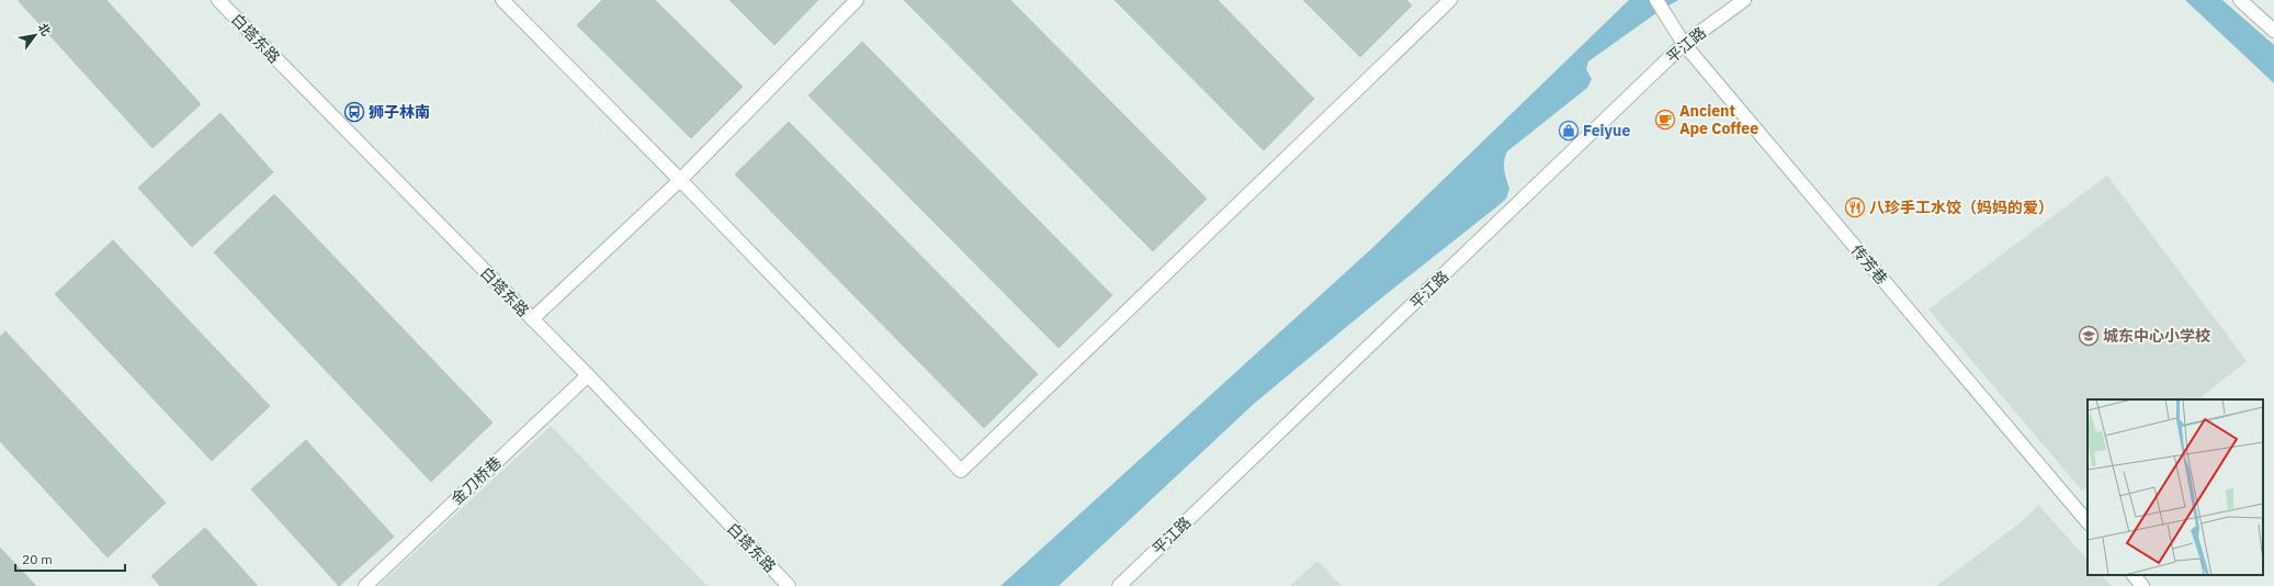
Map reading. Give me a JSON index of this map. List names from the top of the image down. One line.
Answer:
{"streets":{"street":["白塔东路","平江路","传芳巷","金刀桥巷"]},"crossings":[["白塔东路","金刀桥巷"],["平江路","传芳巷"]],"places":{"bus stop":["狮子林南"],"cafe":["Ancient Ape Coffee"],"shop":["Feiyue"],"restaurant":["八珍手工水饺（妈妈的爱）"],"school or university":["城东中心小学校"]},"scale_bar":"20 m","north":"top right"}
